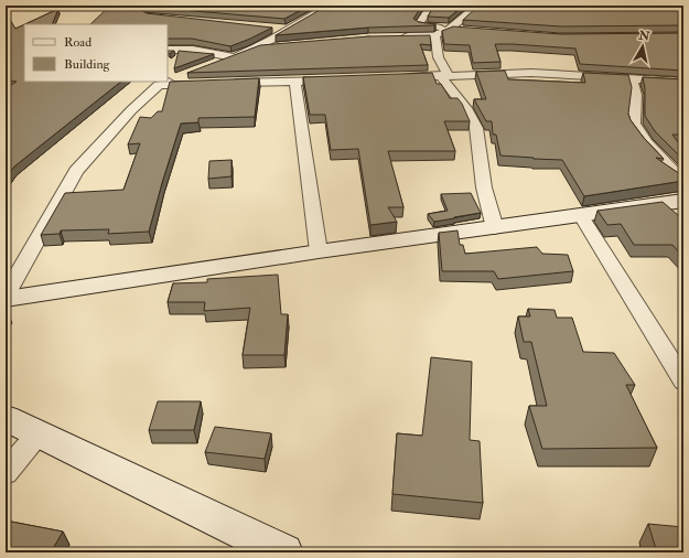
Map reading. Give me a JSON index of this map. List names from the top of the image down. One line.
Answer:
{"legend":["Road","Building"],"north":"top"}
